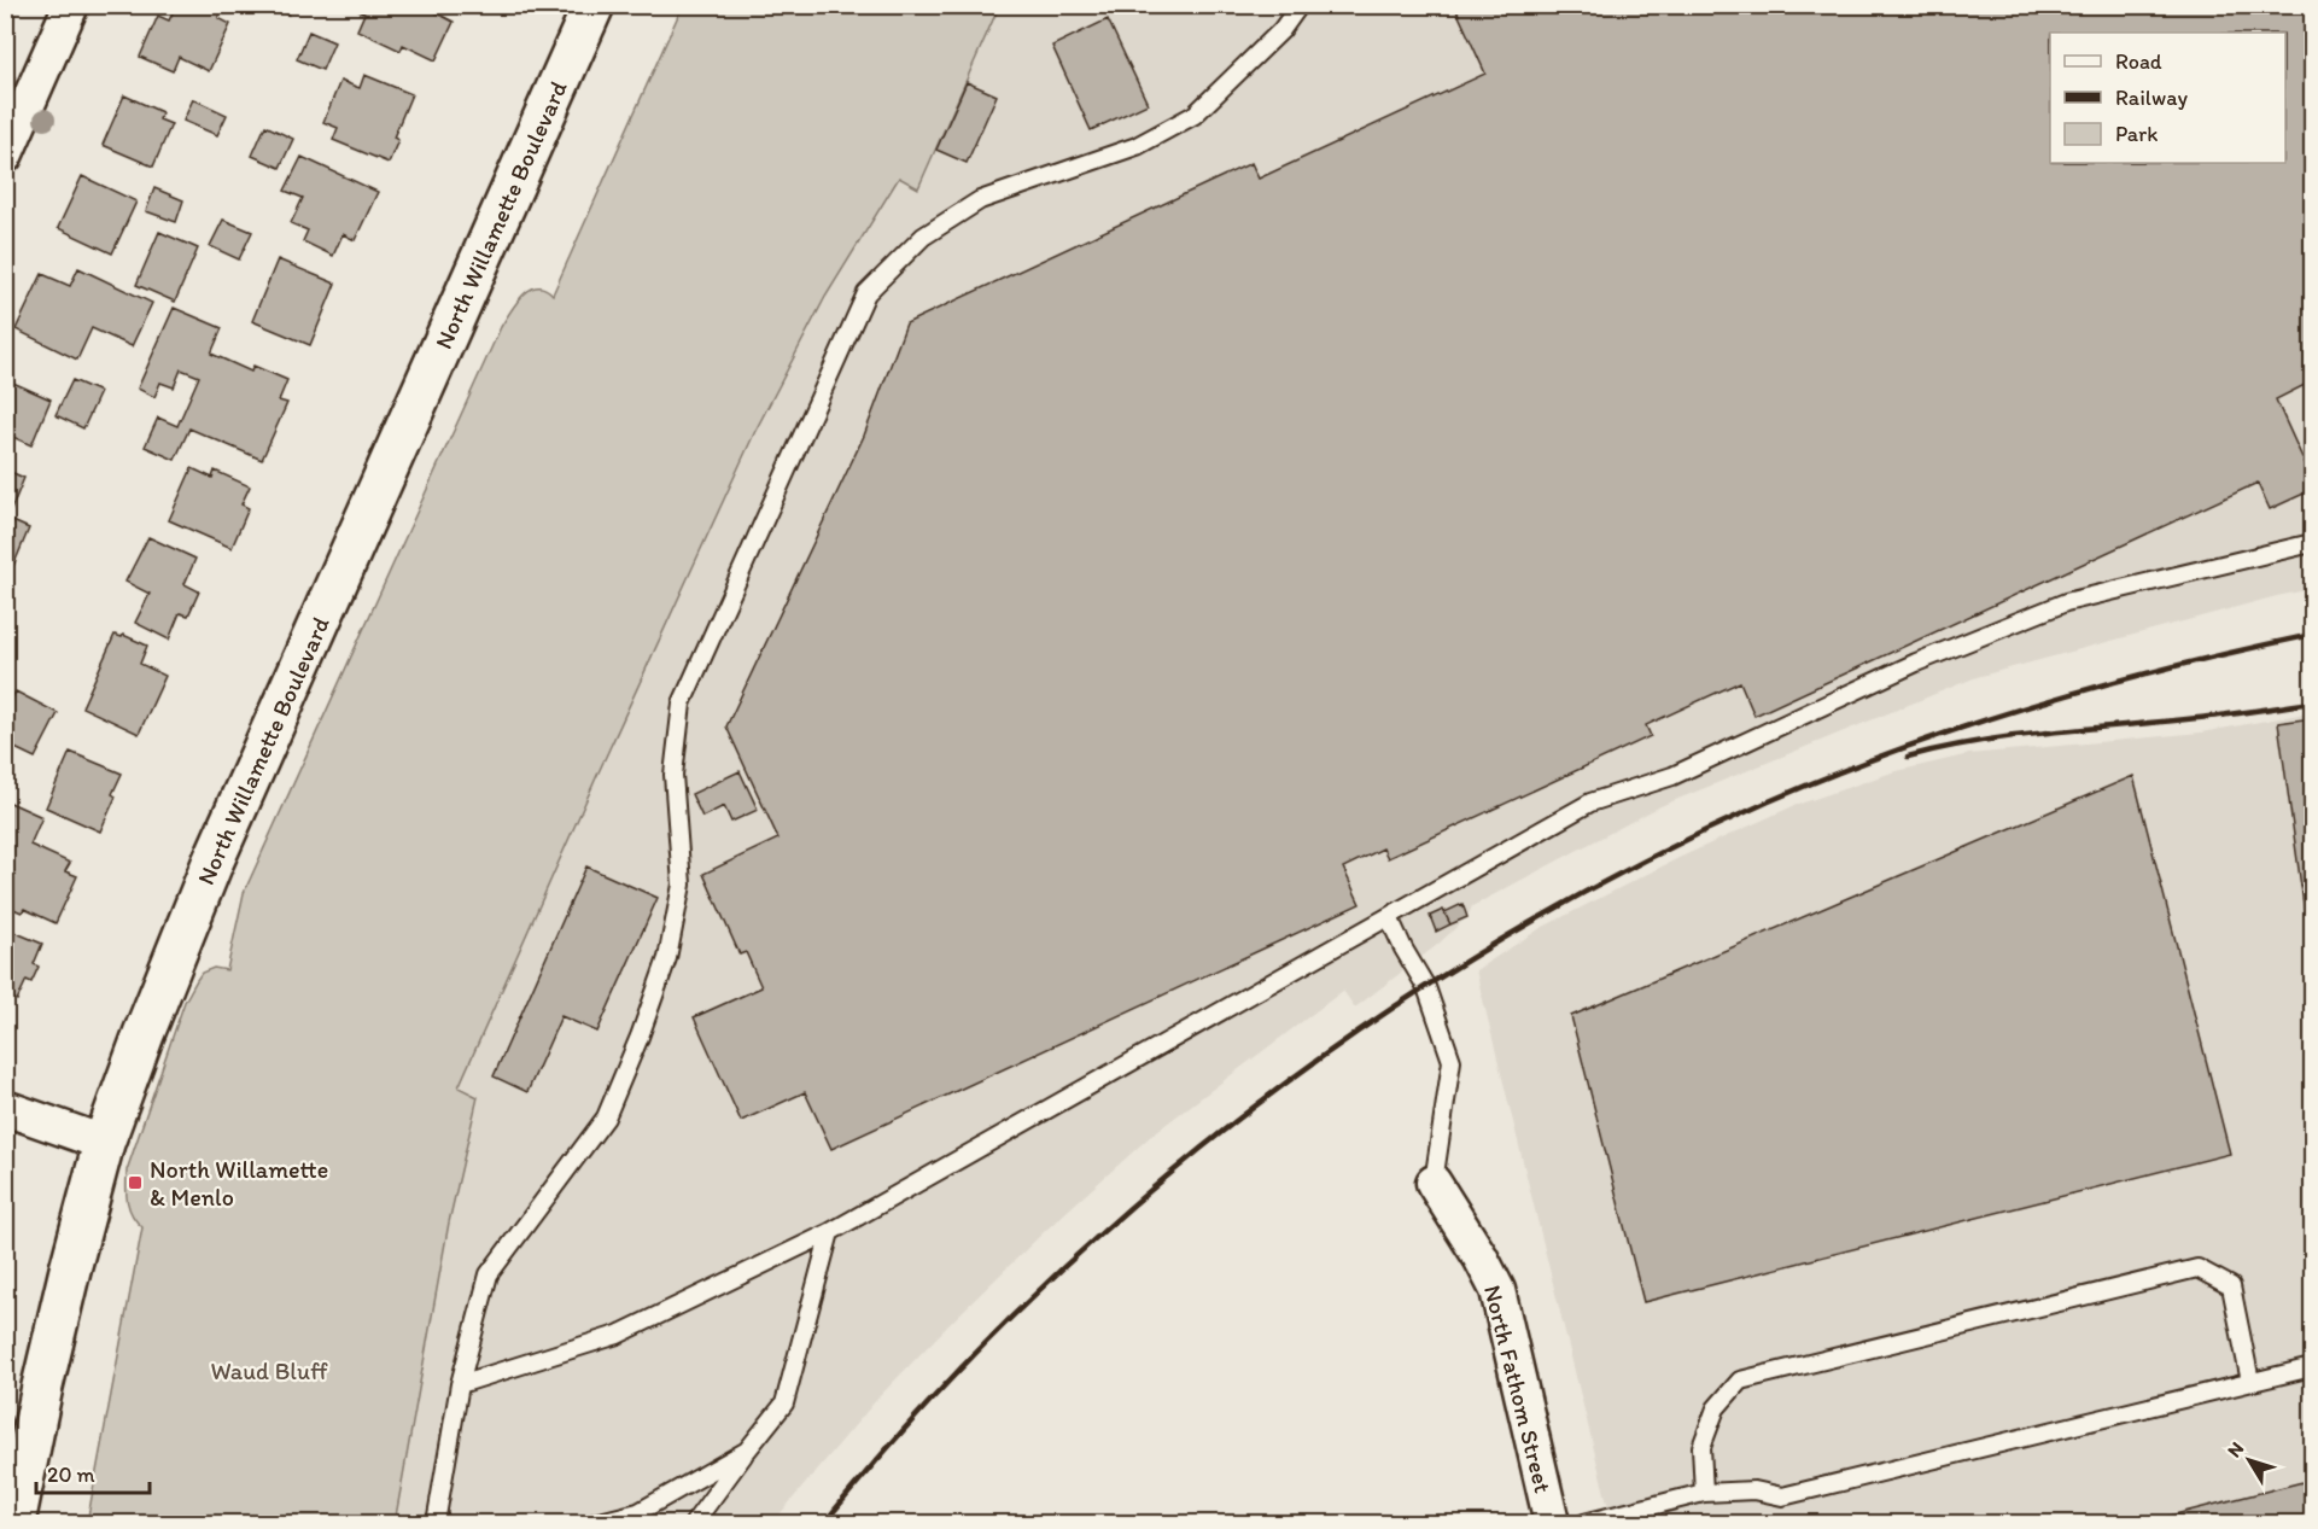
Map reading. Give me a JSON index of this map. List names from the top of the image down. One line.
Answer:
{"streets":{"main road":["North Willamette Boulevard"],"street":["North Fathom Street"]},"parks":["Waud Bluff"],"places":{"transit":["North Willamette & Menlo"]},"legend":["Road","Railway","Park"],"scale_bar":"20 m","north":"top left"}
